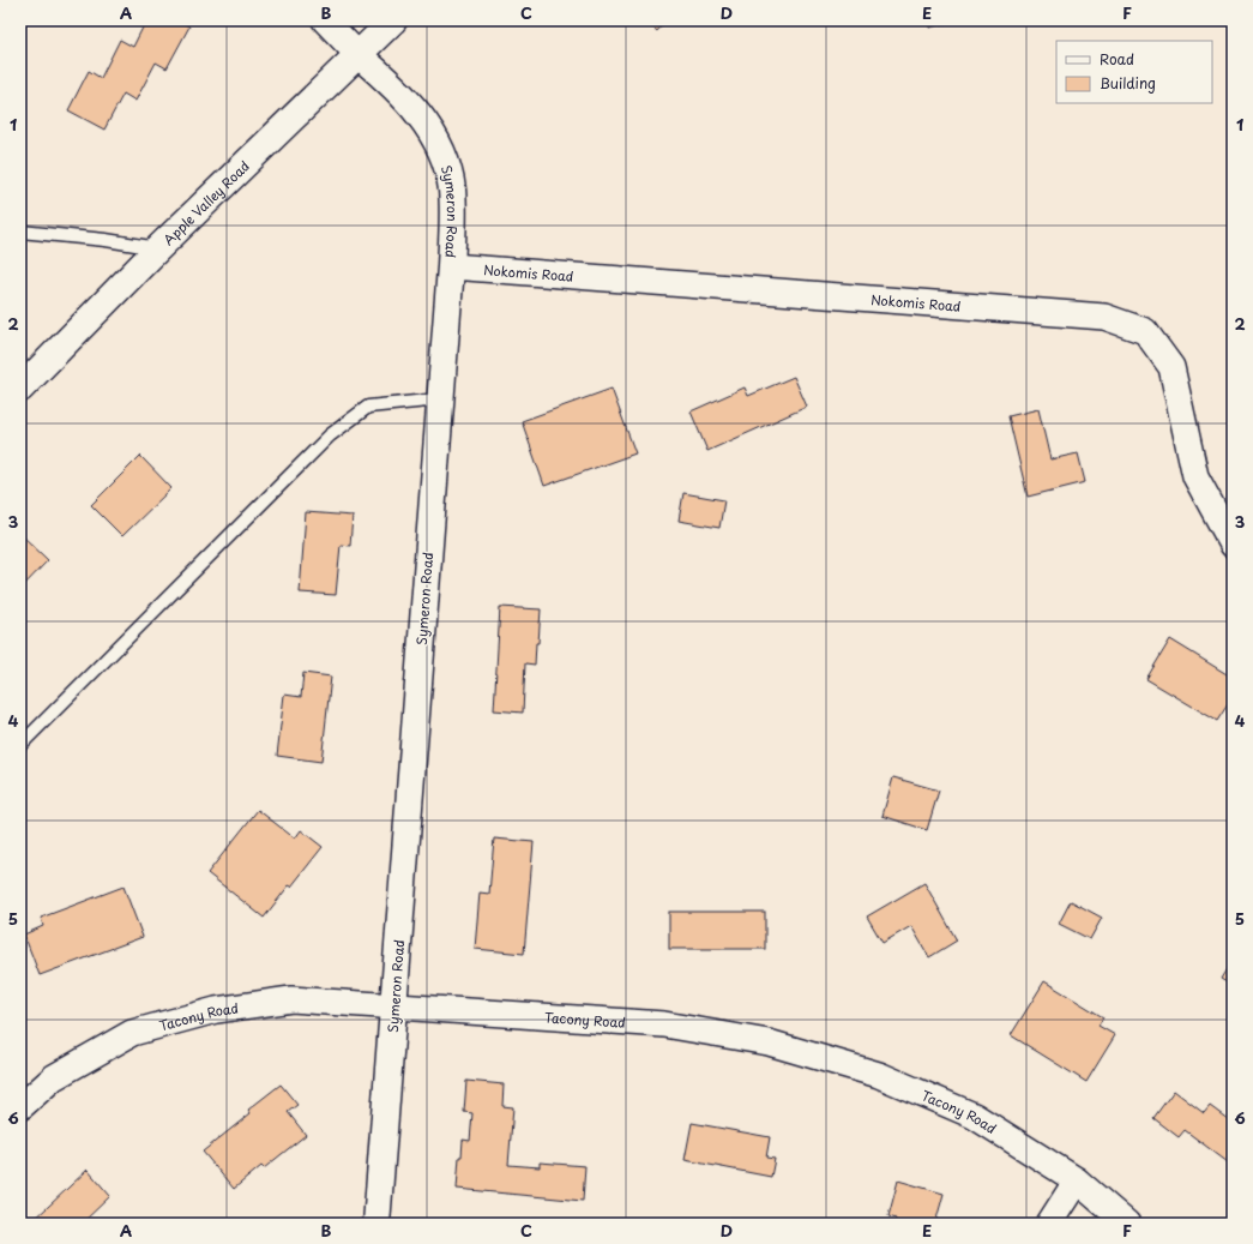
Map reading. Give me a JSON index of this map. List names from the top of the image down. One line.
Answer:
{"streets":{"street":["Apple Valley Road","Symeron Road","Nokomis Road","Tacony Road"]},"crossings":[["Apple Valley Road","Symeron Road"],["Symeron Road","Nokomis Road"],["Symeron Road","Tacony Road"]],"legend":["Road","Building"],"grid":{"columns":["A","B","C","D","E","F"],"rows":["1","2","3","4","5","6"]}}
